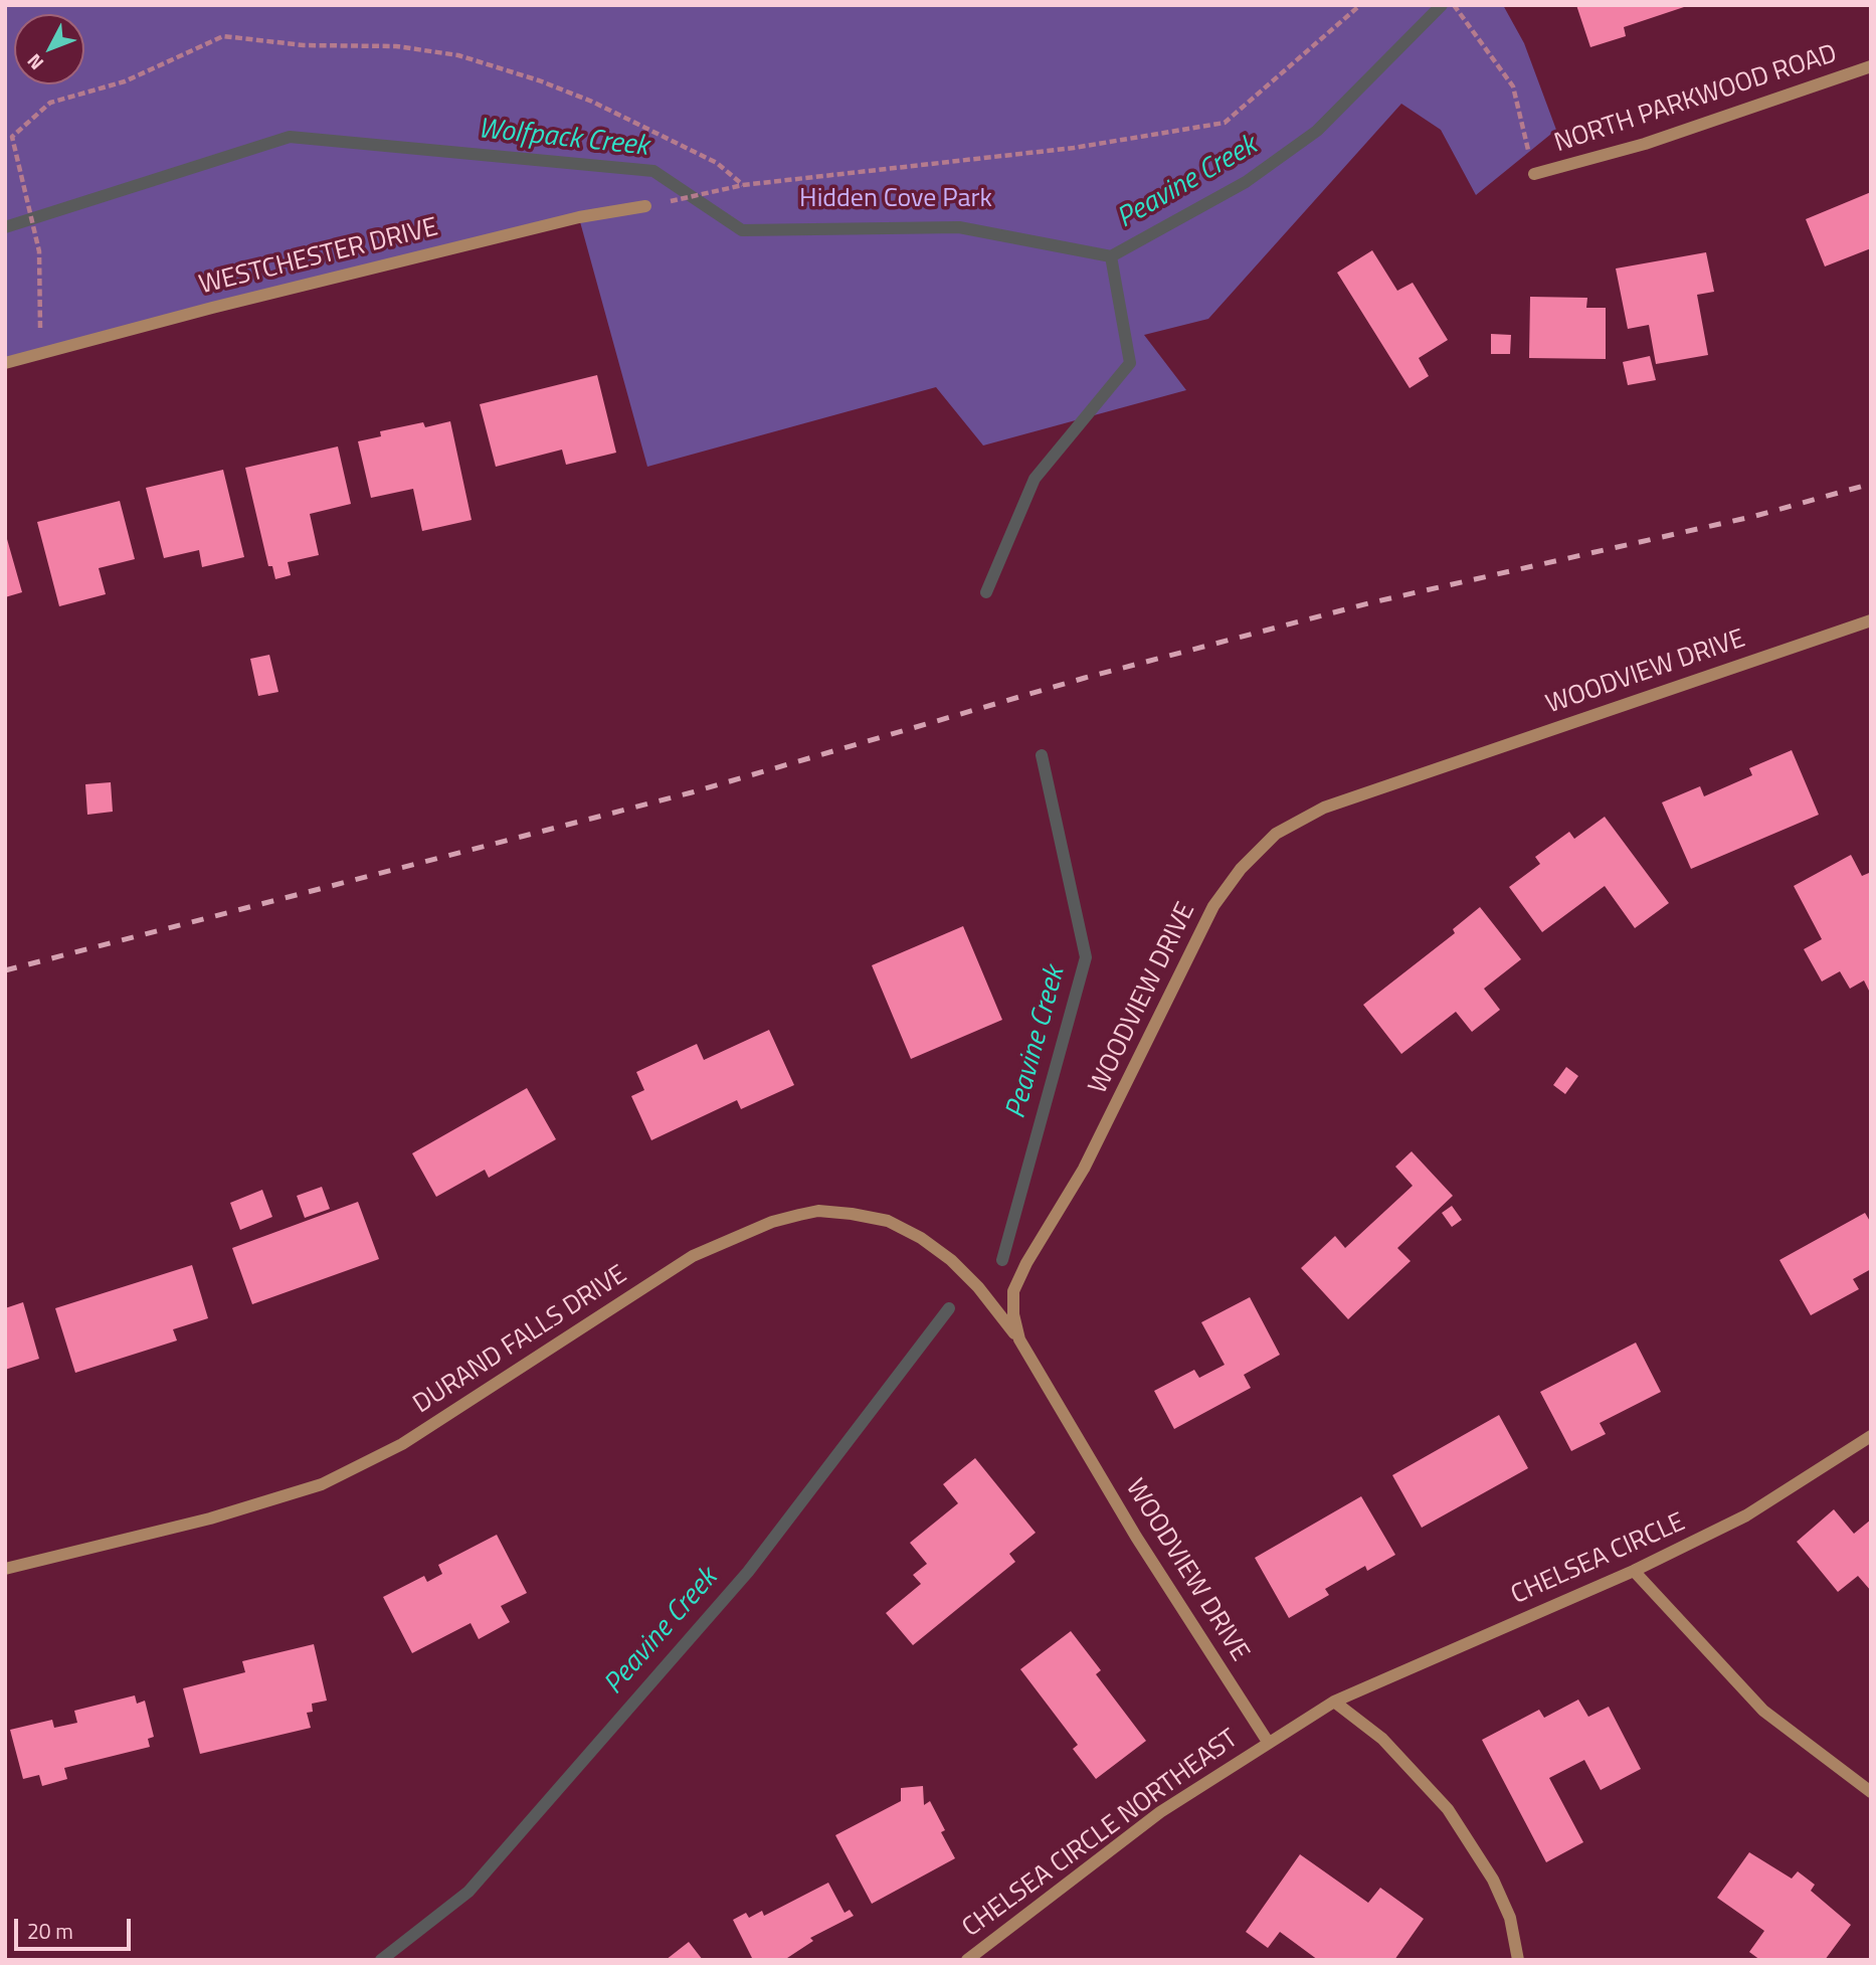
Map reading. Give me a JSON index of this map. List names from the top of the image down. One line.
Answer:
{"streets":{"street":["NORTH PARKWOOD ROAD","WESTCHESTER DRIVE","WOODVIEW DRIVE","DURAND FALLS DRIVE","CHELSEA CIRCLE","CHELSEA CIRCLE NORTHEAST"]},"crossings":[["WOODVIEW DRIVE","DURAND FALLS DRIVE"],["WOODVIEW DRIVE","CHELSEA CIRCLE NORTHEAST"],["CHELSEA CIRCLE","CHELSEA CIRCLE NORTHEAST"]],"water":["Wolfpack Creek","Peavine Creek"],"parks":["Hidden Cove Park"],"scale_bar":"20 m","north":"bottom left"}
